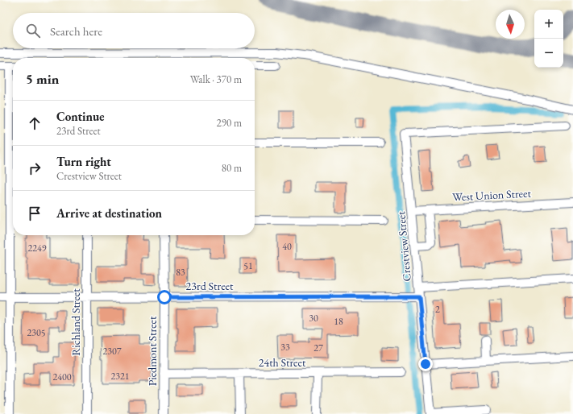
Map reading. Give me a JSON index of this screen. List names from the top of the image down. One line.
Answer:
{"streets":{"street":["West Union Street","Crestview Street","23rd Street","Richland Street","Piedmont Street","24th Street"]},"crossings":[["West Union Street","Crestview Street"],["Crestview Street","23rd Street"],["23rd Street","Richland Street"],["23rd Street","Piedmont Street"],["Piedmont Street","24th Street"]],"house_numbers":["40","2249","51","83","2","30","18","2305","33","27","2307","2321","2400"],"north":"bottom","page":{"map_buttons":["+","−"],"search":"Search here","heading":["5 min","Walk · 370 m"],"list":[["Continue","23rd Street","290 m"],["Turn right","Crestview Street","80 m"],"Arrive at destination"]}}
